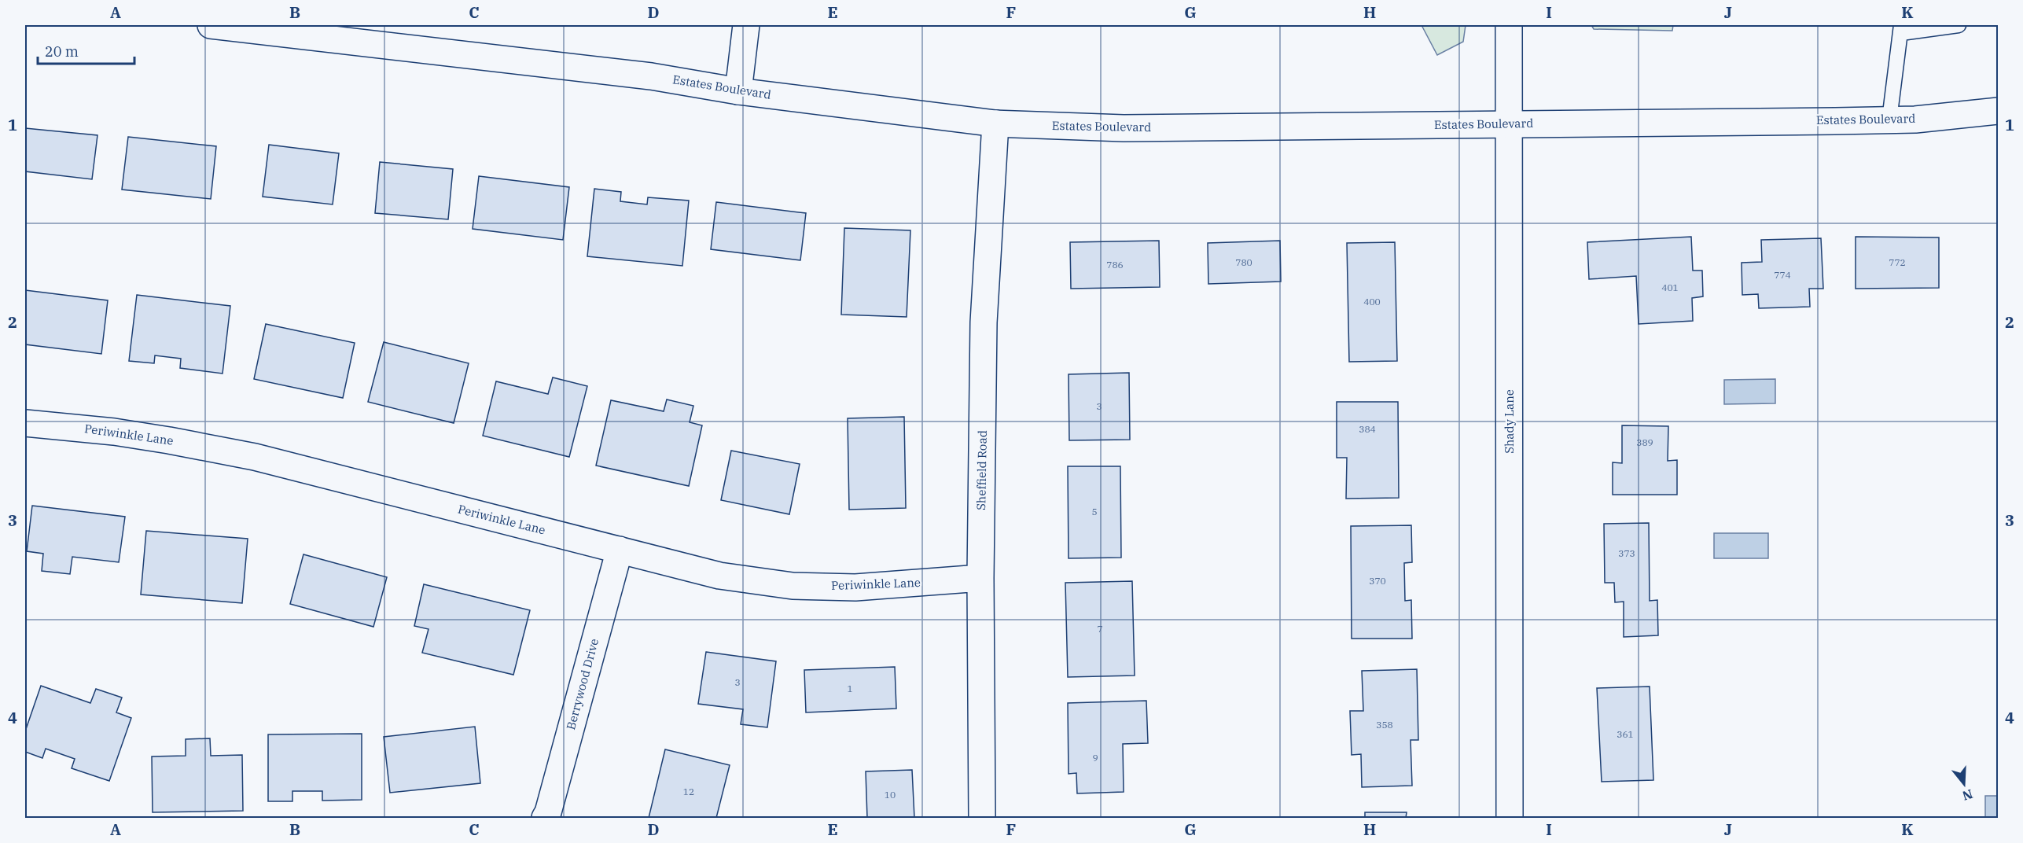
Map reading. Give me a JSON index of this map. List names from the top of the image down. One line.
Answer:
{"streets":{"street":["Estates Boulevard","Shady Lane","Periwinkle Lane","Sheffield Road","Berrywood Drive"]},"crossings":[["Estates Boulevard","Shady Lane"],["Estates Boulevard","Sheffield Road"],["Periwinkle Lane","Sheffield Road"],["Periwinkle Lane","Berrywood Drive"]],"house_numbers":["780","772","786","774","401","400","3","384","389","5","373","370","7","3","1","358","361","9","12","10"],"scale_bar":"20 m","north":"bottom","grid":{"columns":["A","B","C","D","E","F","G","H","I","J","K"],"rows":["1","2","3","4"]}}
